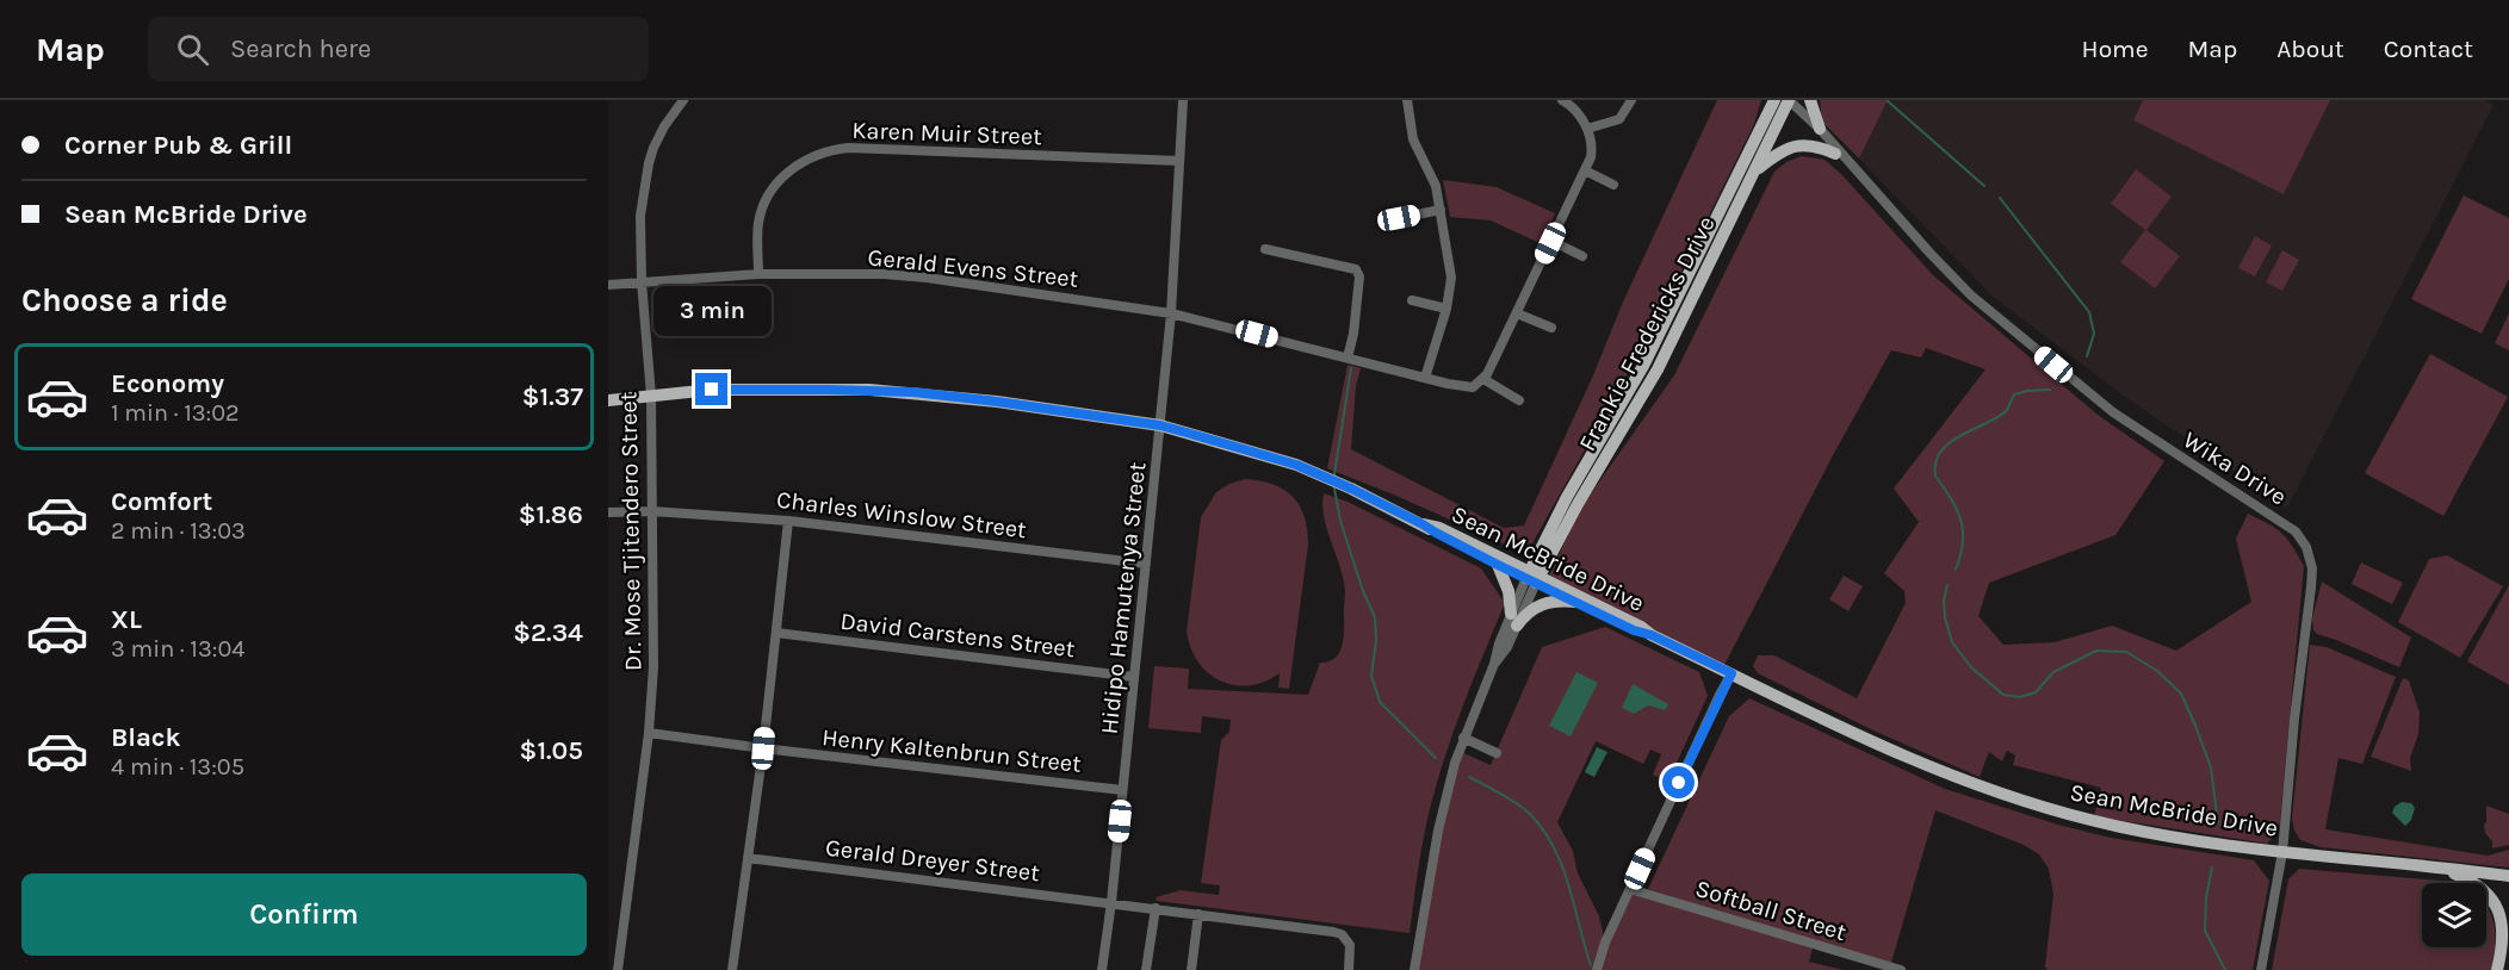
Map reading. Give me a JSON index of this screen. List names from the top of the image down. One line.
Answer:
{"streets":{"main road":["Frankie Fredericks Drive","Sean McBride Drive"],"street":["Karen Muir Street","Gerald Evens Street","Wika Drive","Charles Winslow Street","Dr. Mose Tjitendero Street","Hidipo Hamutenya Street","David Carstens Street","Henry Kaltenbrun Street","Gerald Dreyer Street","Softball Street"]},"crossings":[["Karen Muir Street","Gerald Evens Street"],["Karen Muir Street","Hidipo Hamutenya Street"],["Gerald Evens Street","Dr. Mose Tjitendero Street"],["Gerald Evens Street","Hidipo Hamutenya Street"],["Frankie Fredericks Drive","Wika Drive"],["Frankie Fredericks Drive","Sean McBride Drive"],["Wika Drive","Sean McBride Drive"],["Charles Winslow Street","Dr. Mose Tjitendero Street"],["Charles Winslow Street","Hidipo Hamutenya Street"],["Dr. Mose Tjitendero Street","Sean McBride Drive"],["Dr. Mose Tjitendero Street","Henry Kaltenbrun Street"],["Sean McBride Drive","Hidipo Hamutenya Street"],["Hidipo Hamutenya Street","David Carstens Street"],["Hidipo Hamutenya Street","Henry Kaltenbrun Street"],["Hidipo Hamutenya Street","Gerald Dreyer Street"]],"page":{"header":"Map","search":"Search here","nav":["Home","Map","About","Contact"],"banner":["Corner Pub & Grill","Sean McBride Drive"],"heading":"Choose a ride","bubble":"3 min","list":[{"name":"Economy","note":"1 min · 13:02","value":"$1.37"},{"name":"Comfort","note":"2 min · 13:03","value":"$1.86"},{"name":"XL","note":"3 min · 13:04","value":"$2.34"},{"name":"Black","note":"4 min · 13:05","value":"$1.05"}],"buttons":"Confirm"}}
